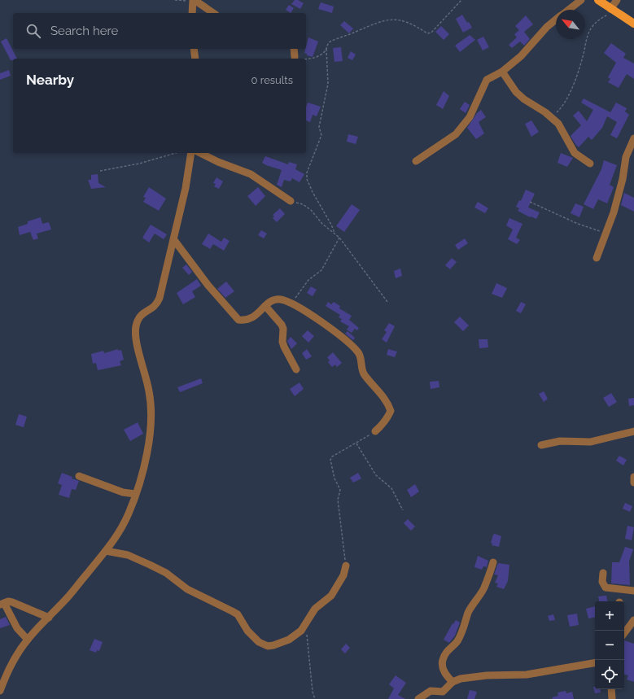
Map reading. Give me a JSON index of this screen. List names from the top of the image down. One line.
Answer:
{"north":"top left","page":{"search":"Search here","heading":["Nearby","0 results"],"map_buttons":["+","−"]}}
